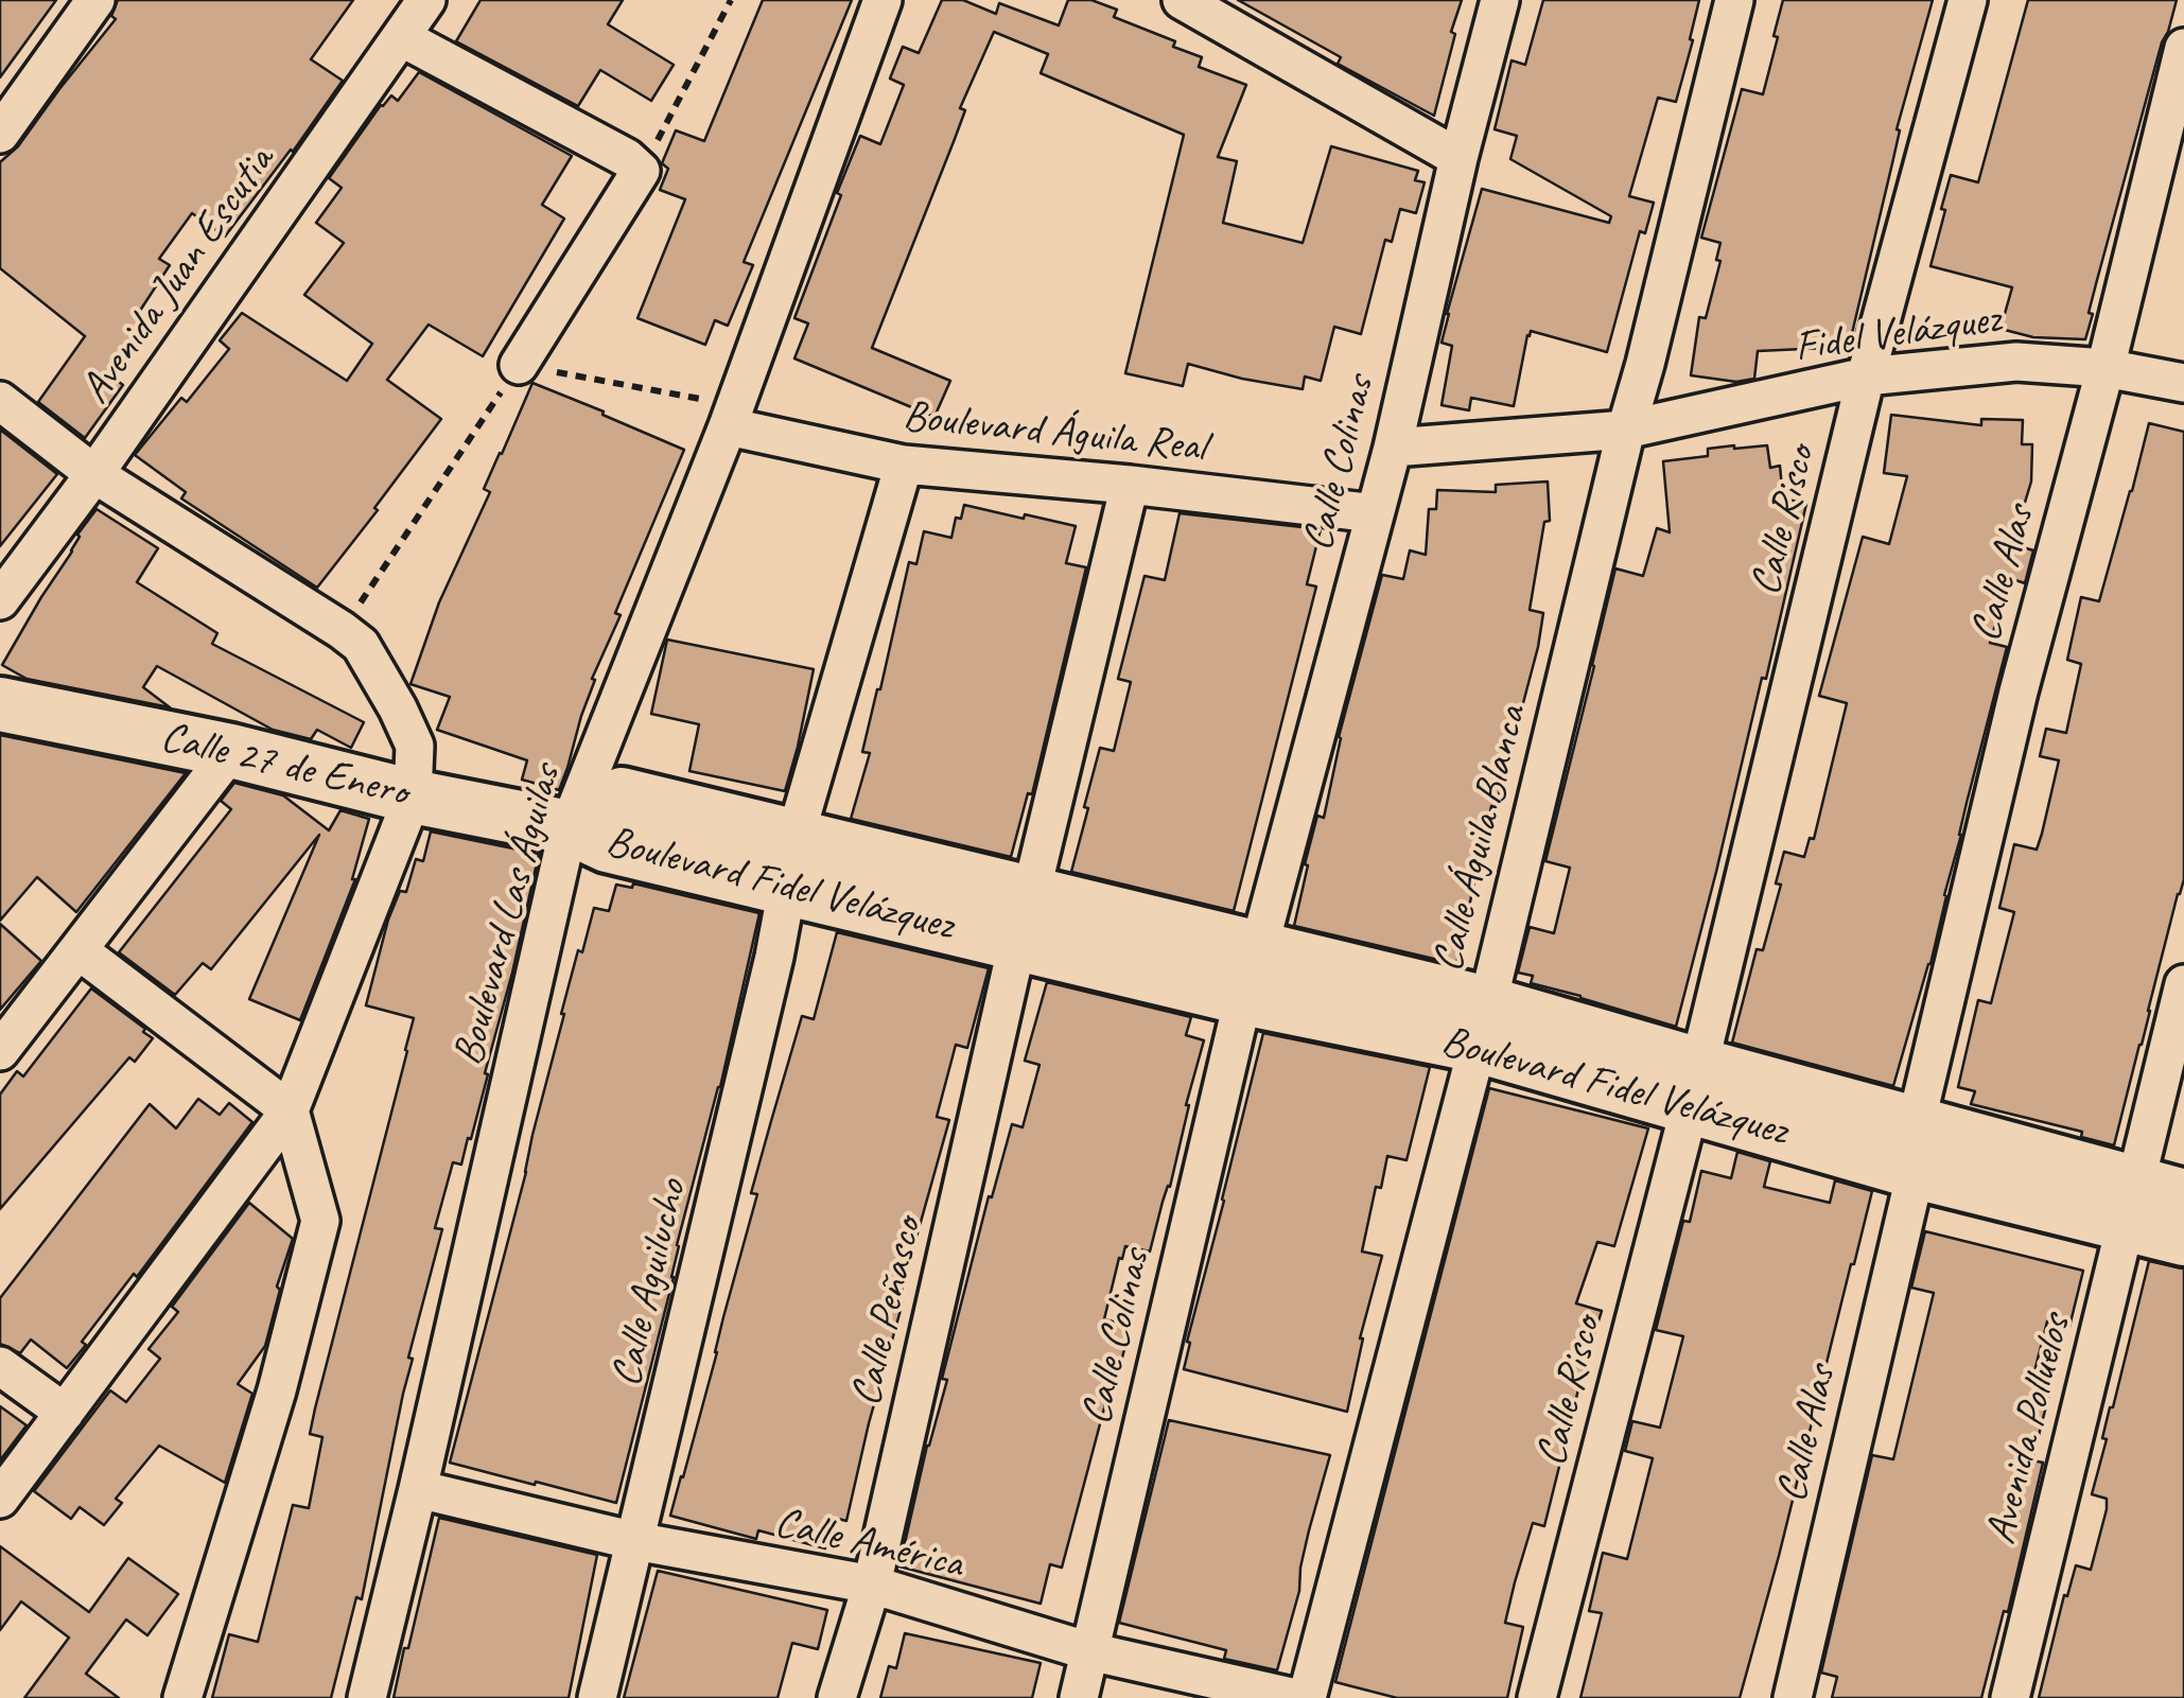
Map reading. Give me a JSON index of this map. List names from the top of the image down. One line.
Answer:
{"streets":{"main road":["Calle 27 de Enero","Boulevard Fidel Velázquez"],"street":["Avenida Juan Escutia","Fidel Velázquez","Boulevard Águila Real","Calle Colinas","Calle Risco","Calle Alas","Calle Águila Blanca","Boulevard Las Águilas","Calle Aguilucho","Calle Peñasco","Avenida Polluelos","Calle América"]},"crossings":[["Fidel Velázquez","Calle Risco"],["Fidel Velázquez","Calle Alas"],["Fidel Velázquez","Calle Águila Blanca"],["Boulevard Águila Real","Calle Colinas"],["Boulevard Águila Real","Boulevard Las Águilas"],["Calle Colinas","Boulevard Fidel Velázquez"],["Calle Colinas","Calle América"],["Calle Risco","Boulevard Fidel Velázquez"],["Calle Alas","Boulevard Fidel Velázquez"],["Calle 27 de Enero","Boulevard Fidel Velázquez"],["Calle 27 de Enero","Boulevard Las Águilas"],["Calle Águila Blanca","Boulevard Fidel Velázquez"],["Boulevard Fidel Velázquez","Boulevard Las Águilas"],["Boulevard Fidel Velázquez","Calle Aguilucho"],["Boulevard Fidel Velázquez","Calle Peñasco"],["Boulevard Fidel Velázquez","Avenida Polluelos"],["Boulevard Las Águilas","Calle América"],["Calle Aguilucho","Calle América"],["Calle Peñasco","Calle América"]]}
